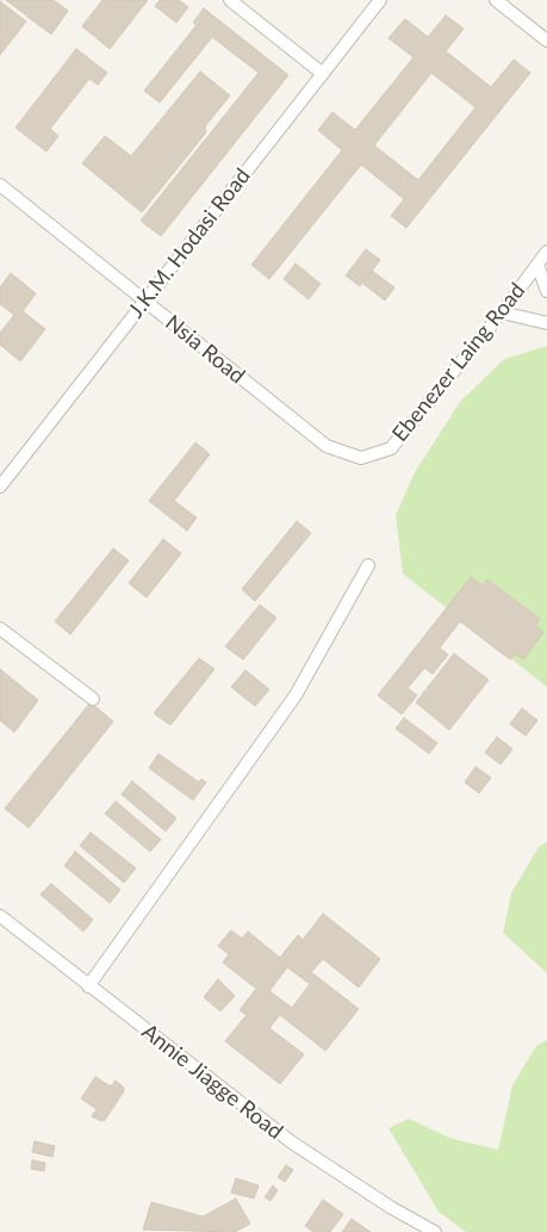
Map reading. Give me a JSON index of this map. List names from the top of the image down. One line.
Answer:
{"streets":{"street":["J.K.M. Hodasi Road","Nsia Road","Ebenezer Laing Road","Annie Jiagge Road"]},"crossings":[["J.K.M. Hodasi Road","Nsia Road"],["Nsia Road","Ebenezer Laing Road"]]}
